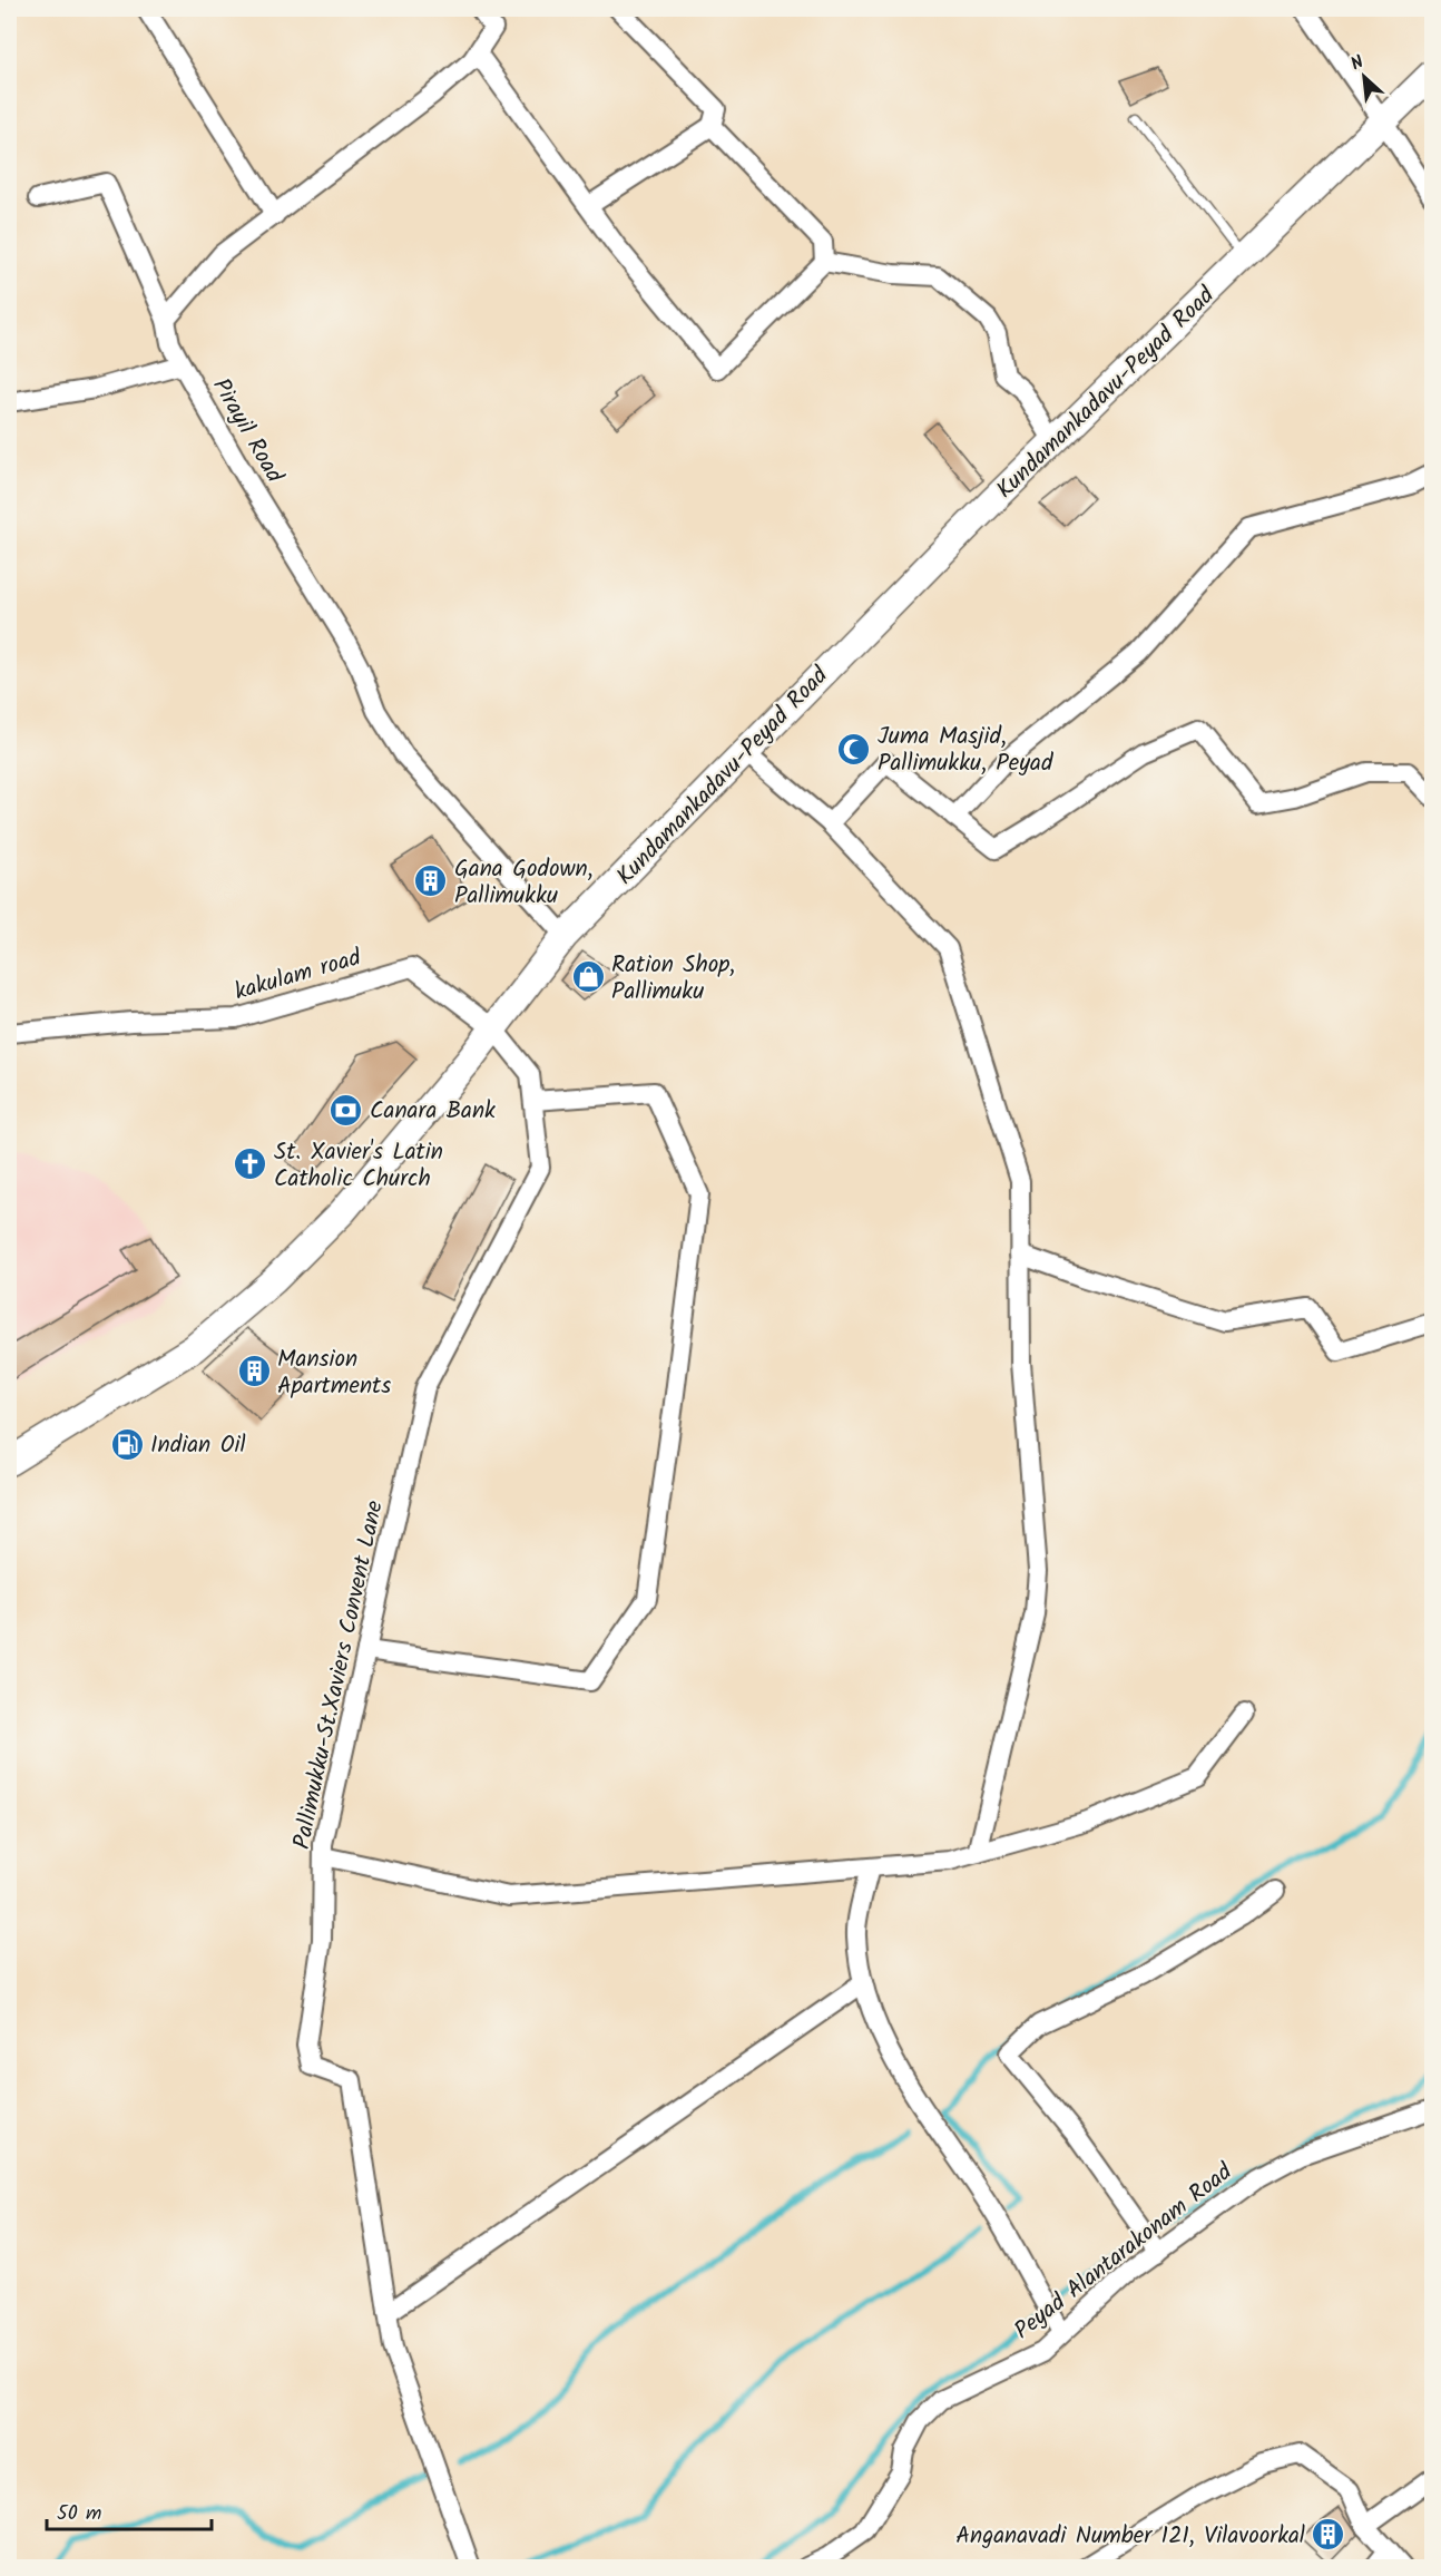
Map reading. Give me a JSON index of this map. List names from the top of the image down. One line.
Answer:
{"streets":{"main road":["Kundamankadavu-Peyad Road"],"street":["Pirayil Road","kakulam road","Pallimukku-St.Xaviers Convent Lane","Peyad Alantarakonam Road"]},"crossings":[["Kundamankadavu-Peyad Road","Pirayil Road"],["Kundamankadavu-Peyad Road","kakulam road"],["Kundamankadavu-Peyad Road","Pallimukku-St.Xaviers Convent Lane"],["kakulam road","Pallimukku-St.Xaviers Convent Lane"]],"places":{"mosque":["Juma Masjid, Pallimukku, Peyad"],"building":["Gana Godown, Pallimukku","Mansion Apartments","Anganavadi Number 121, Vilavoorkal"],"shop":["Ration Shop, Pallimuku"],"bank":["Canara Bank"],"church":["St. Xavier's Latin Catholic Church"],"fuel station":["Indian Oil"]},"scale_bar":"50 m","north":"top left"}
